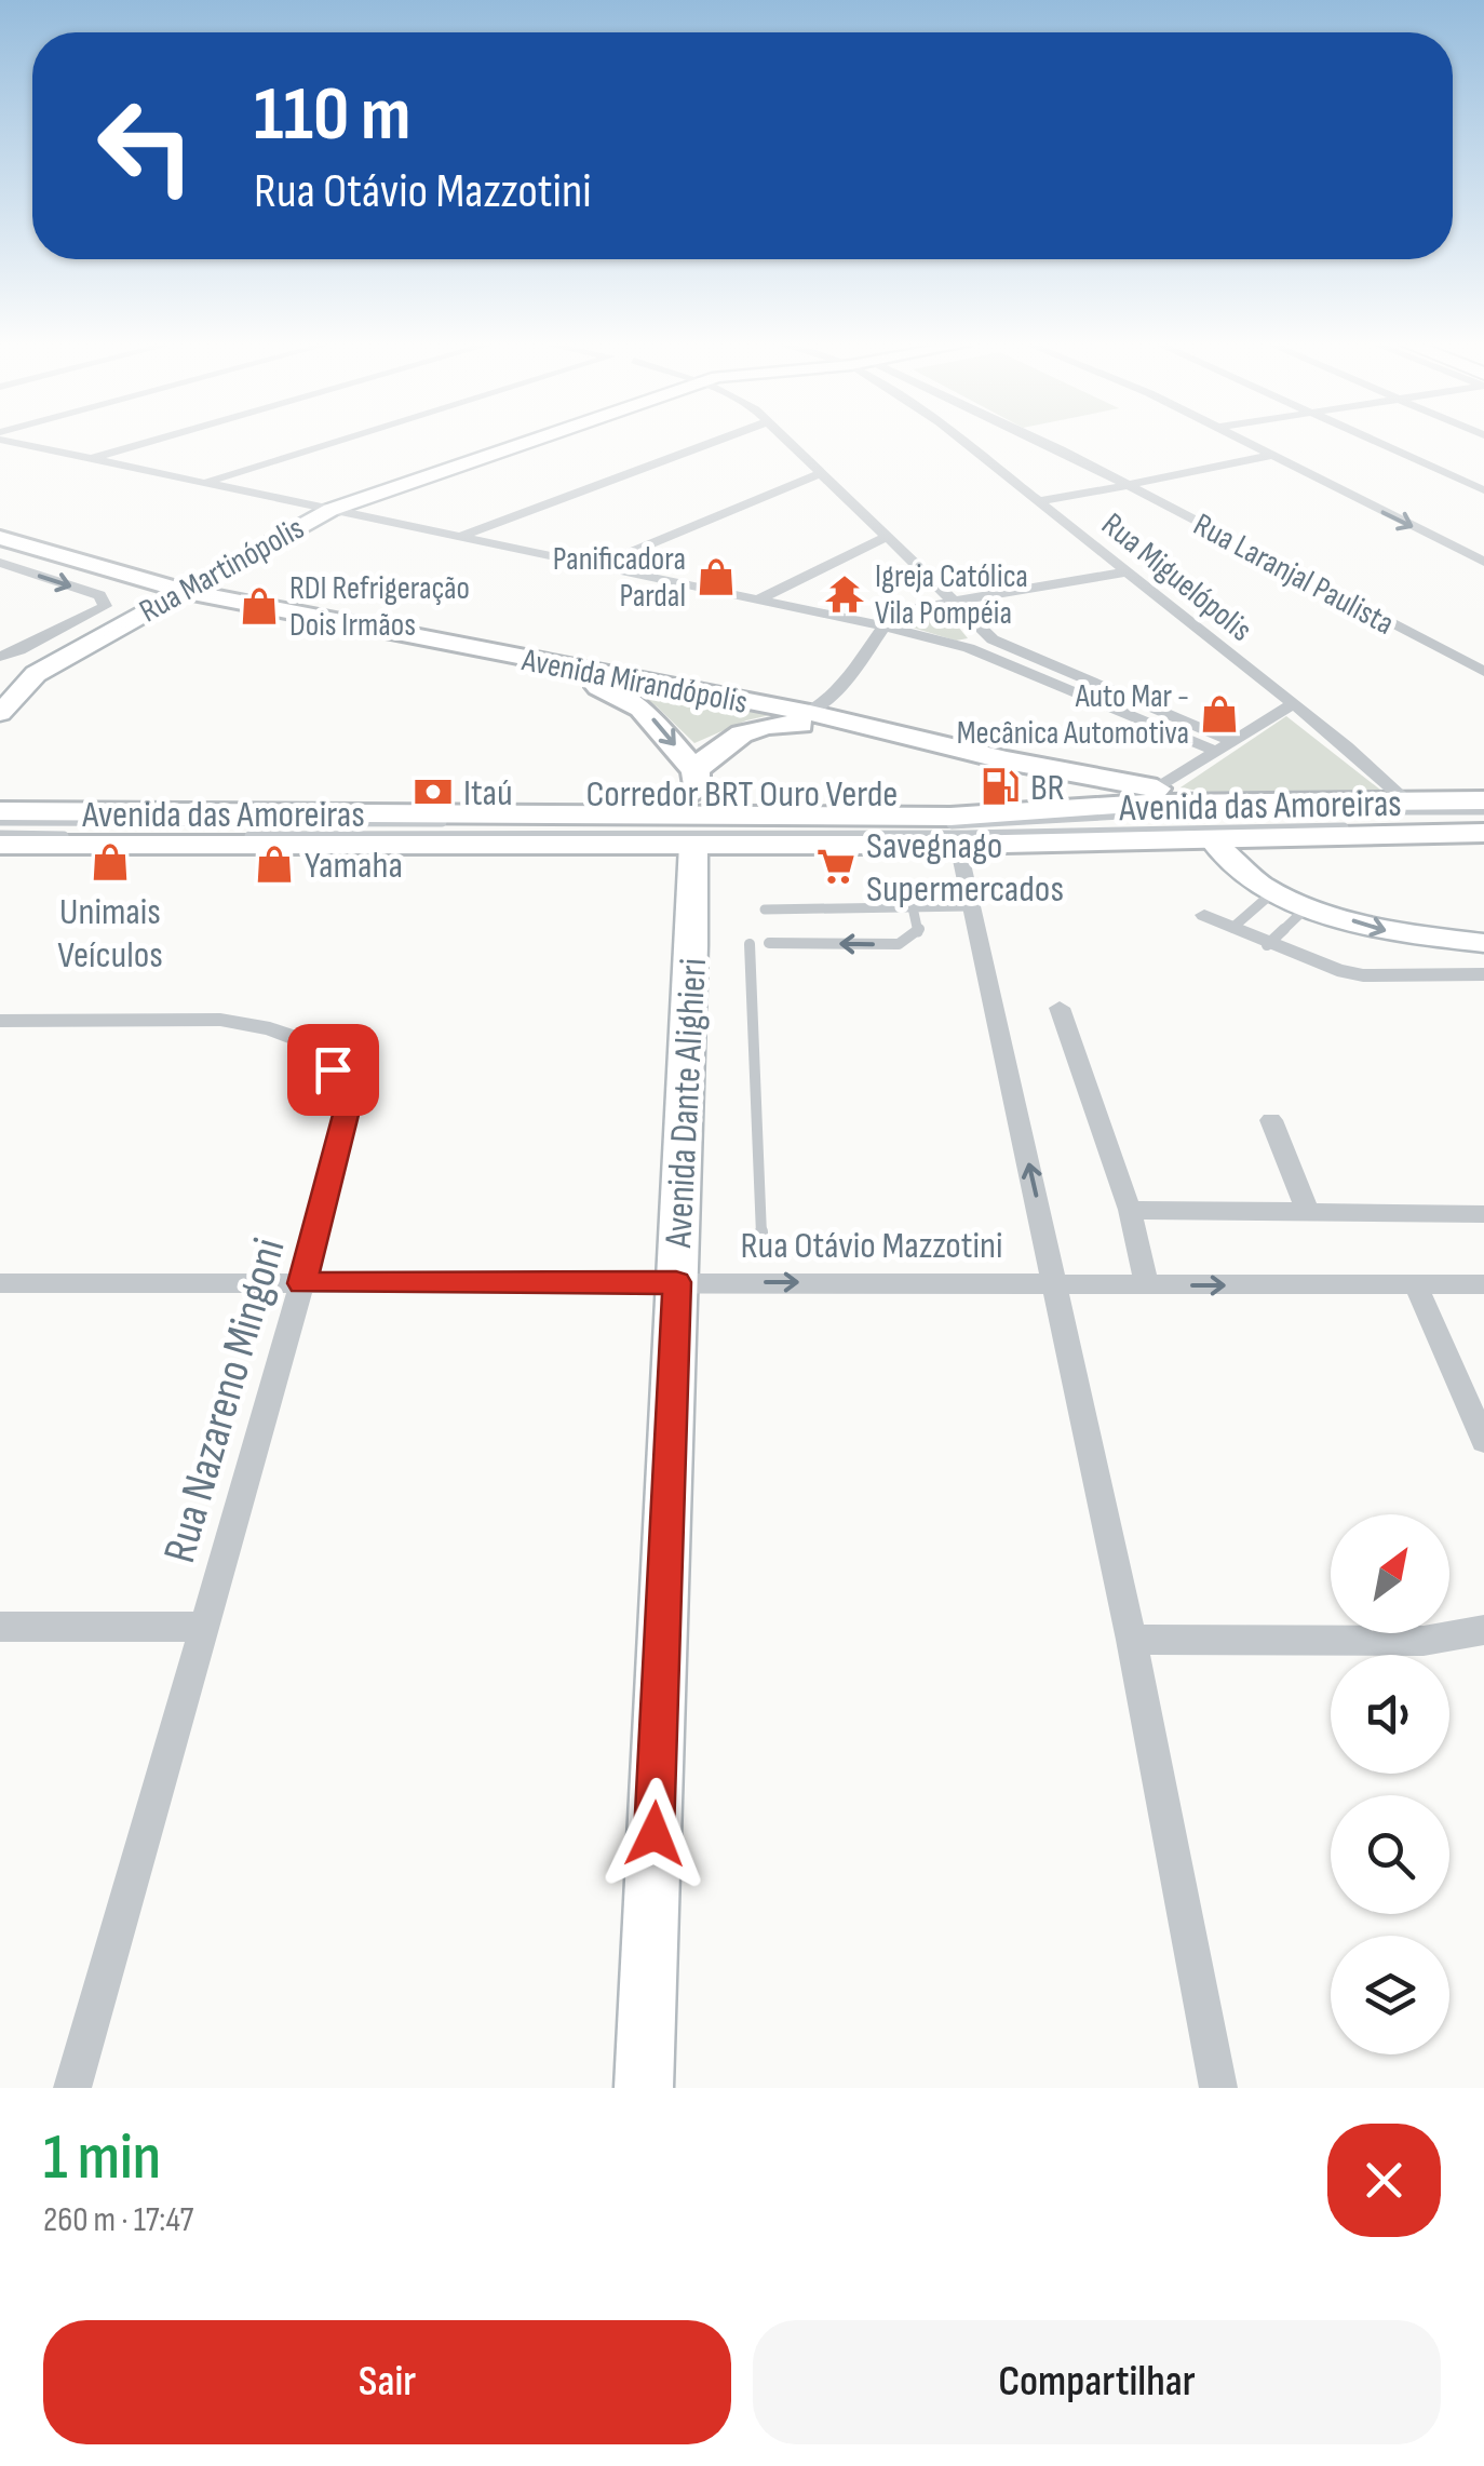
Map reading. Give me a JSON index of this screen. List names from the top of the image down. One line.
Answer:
{"streets":{"main road":["Avenida Mirandópolis","Avenida das Amoreiras","Avenida Dante Alighieri"],"street":["Rua Martinópolis","Rua Laranjal Paulista","Rua Miguelópolis","Rua Otávio Mazzotini","Rua Nazareno Mingoni"],"lane":["Corredor BRT Ouro Verde"]},"crossings":[["Rua Martinópolis","Avenida Mirandópolis"],["Rua Miguelópolis","Avenida das Amoreiras"],["Avenida Mirandópolis","Avenida Dante Alighieri"],["Corredor BRT Ouro Verde","Avenida das Amoreiras"],["Corredor BRT Ouro Verde","Avenida Dante Alighieri"],["Avenida das Amoreiras","Avenida Dante Alighieri"],["Avenida Dante Alighieri","Rua Otávio Mazzotini"],["Rua Otávio Mazzotini","Rua Nazareno Mingoni"]],"places":{"shop":["Panificadora Pardal","RDI Refrigeração Dois Irmãos","Auto Mar - Mecânica Automotiva","Unimais Veículos","Yamaha"],"temple":["Igreja Católica Vila Pompéia"],"fuel station":["BR"],"bank":["Itaú"],"supermarket":["Savegnago Supermercados"]},"north":"top right","page":{"turn":["110 m","Rua Otávio Mazzotini"],"heading":["1 min","260 m · 17:47"],"buttons":["Sair","Compartilhar"]}}
